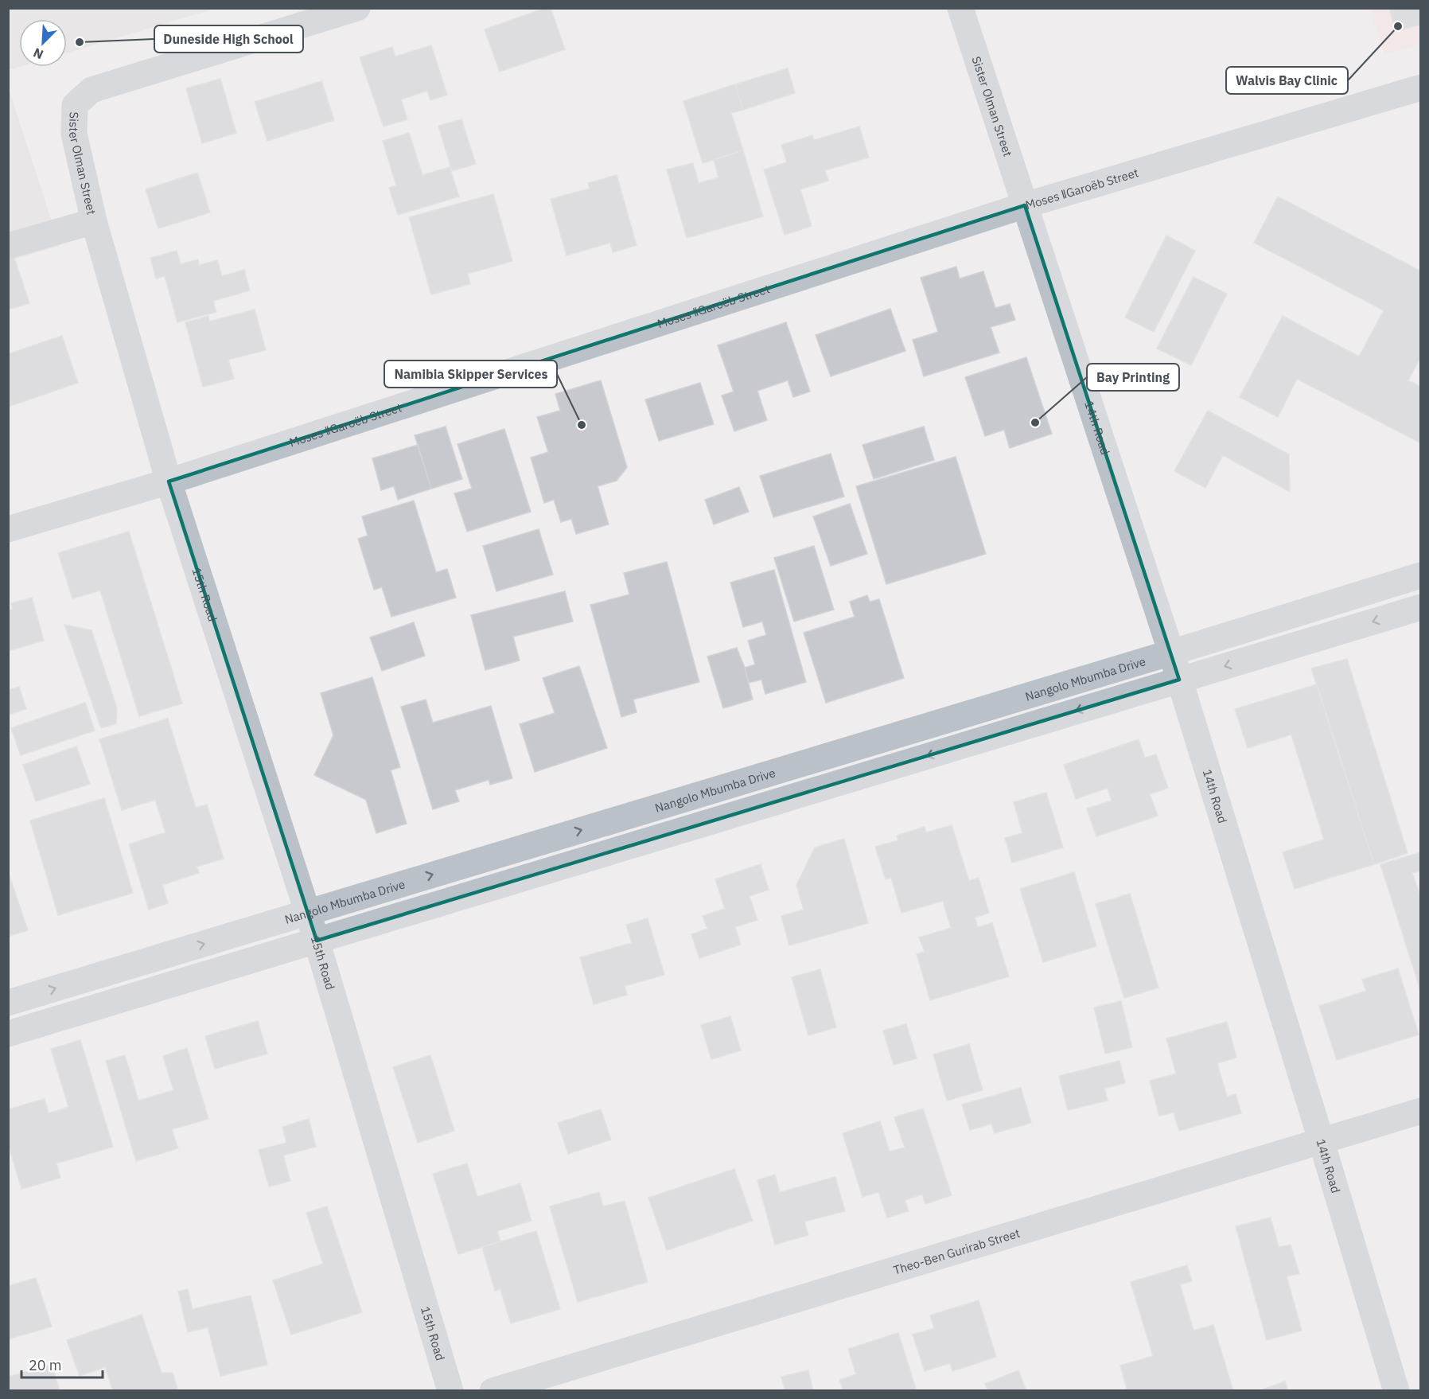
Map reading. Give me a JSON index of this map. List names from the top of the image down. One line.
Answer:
{"streets":{"street":["Sister Olman Street","Moses ǁGaroëb Street","14th Road","15th Road","Nangolo Mbumba Drive","Theo-Ben Gurirab Street"]},"crossings":[["Sister Olman Street","Moses ǁGaroëb Street"],["Sister Olman Street","14th Road"],["Sister Olman Street","15th Road"],["Moses ǁGaroëb Street","14th Road"],["Moses ǁGaroëb Street","15th Road"],["14th Road","Nangolo Mbumba Drive"],["14th Road","Theo-Ben Gurirab Street"],["15th Road","Nangolo Mbumba Drive"]],"places":["Walvis Bay Clinic","Duneside High School","Bay Printing","Namibia Skipper Services"],"scale_bar":"20 m","north":"bottom left"}
